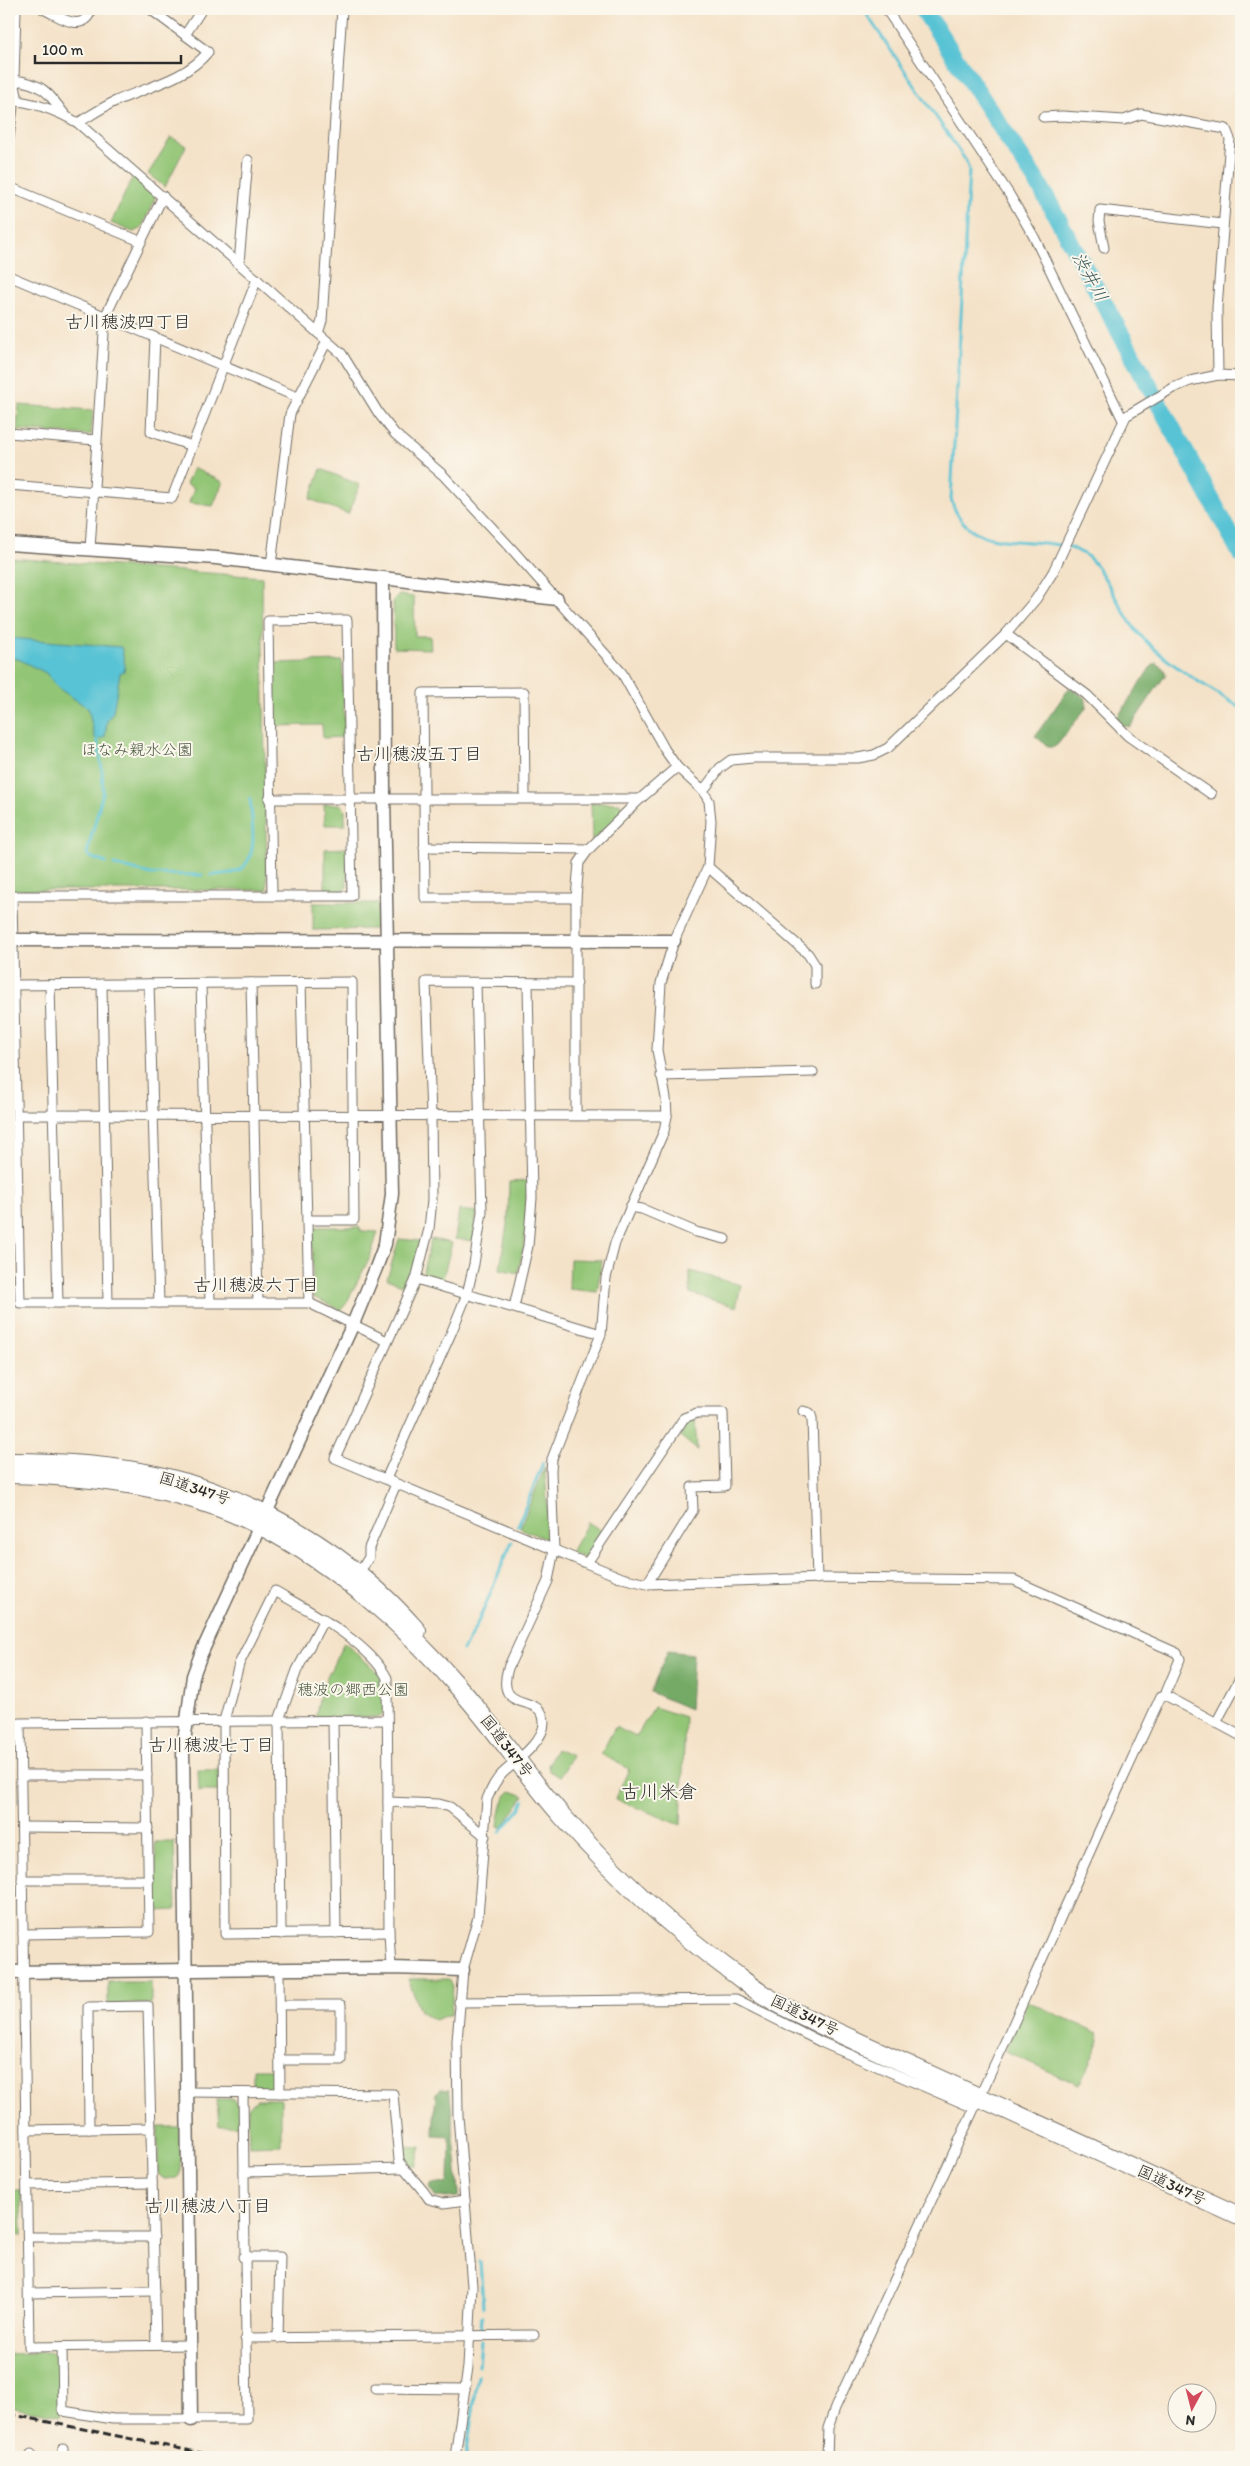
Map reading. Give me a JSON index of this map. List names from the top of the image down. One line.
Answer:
{"streets":{"highway":["国道347号"]},"districts":["古川穂波四丁目","古川穂波五丁目","古川穂波六丁目","古川穂波七丁目","古川米倉","古川穂波八丁目"],"water":["渋井川"],"parks":["ほなみ親水公園","穂波の郷西公園"],"scale_bar":"100 m","north":"bottom"}
